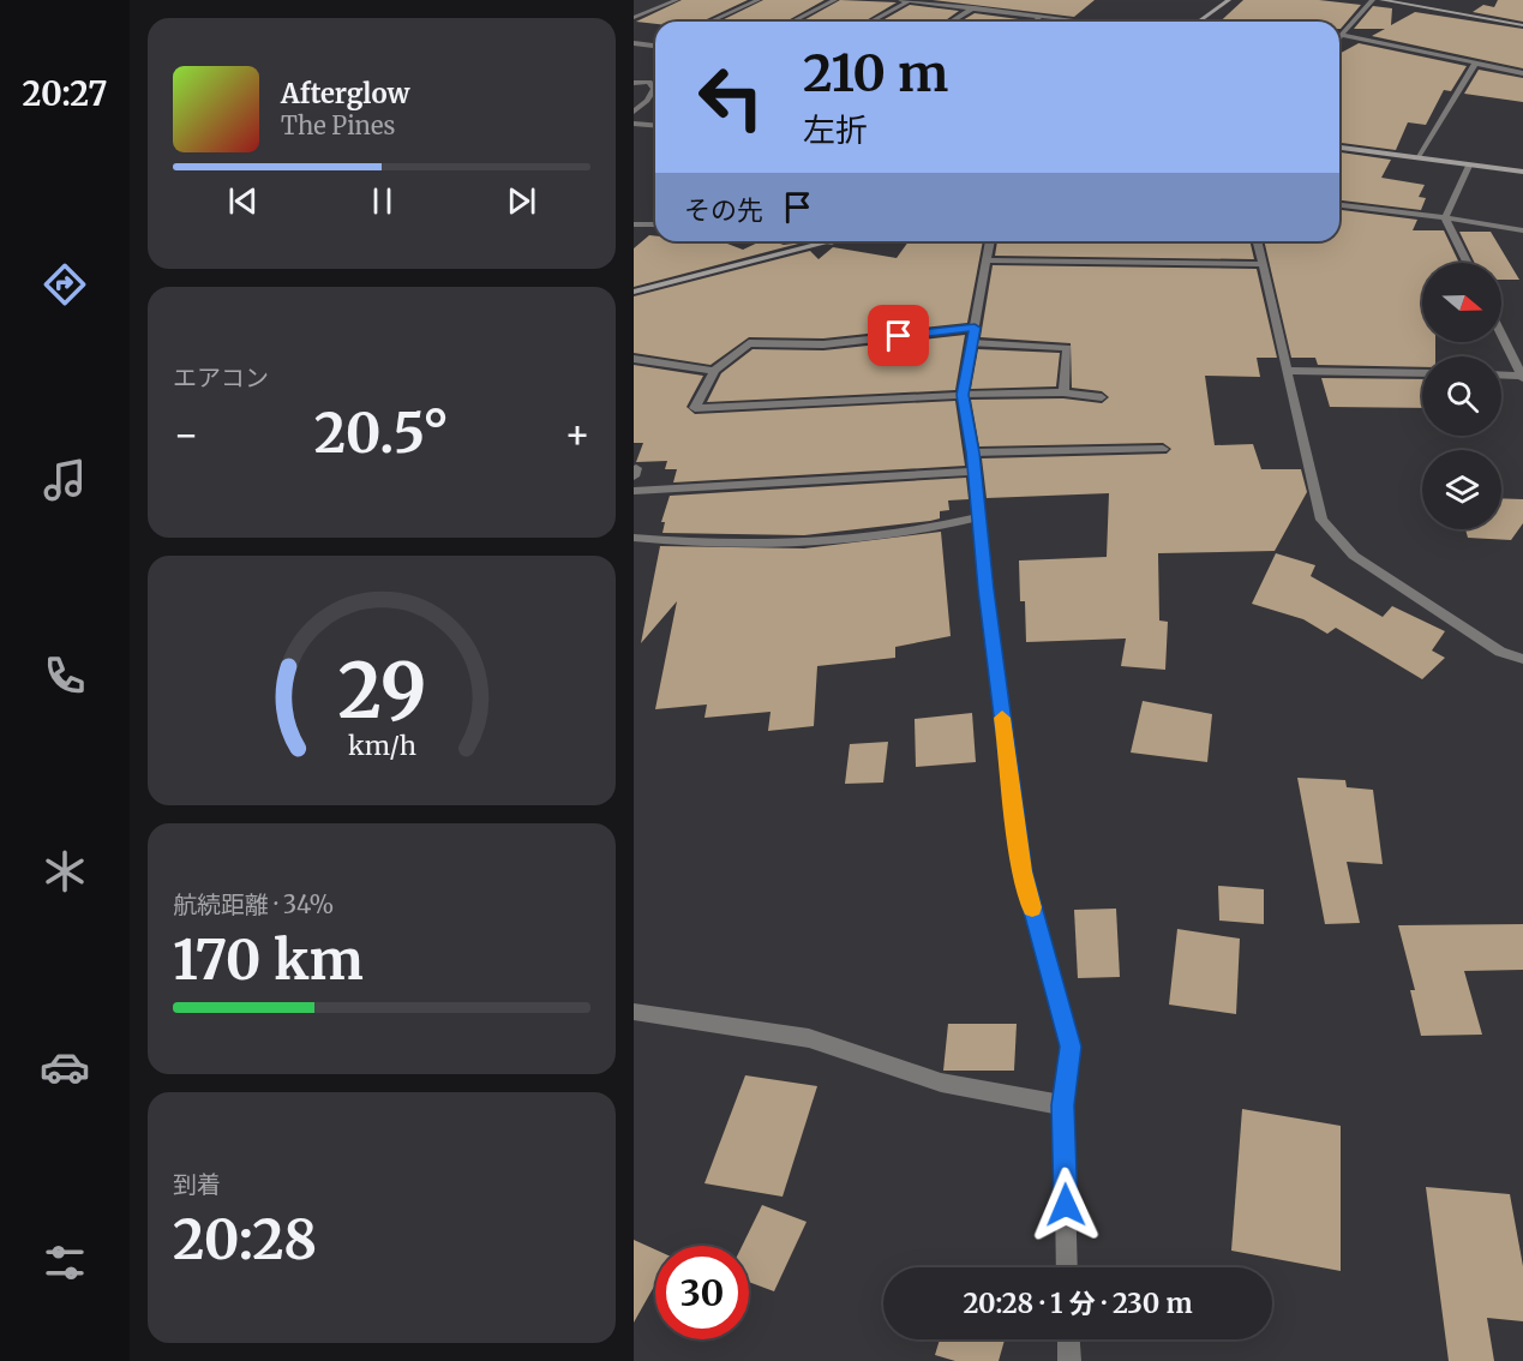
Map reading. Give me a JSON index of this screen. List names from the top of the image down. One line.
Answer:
{"north":"right","page":{"tabs":"20:27","turn":["210 m","左折"],"song":["Afterglow","The Pines"],"then":"その先","tile":["エアコン",["航続距離 · 34%","170 km"],["到着","20:28"]],"heat":["−","20.5°","+"],"limit":"30","trip":"20:28 · 1 分 · 230 m","gauge":["29","km/h"]}}
